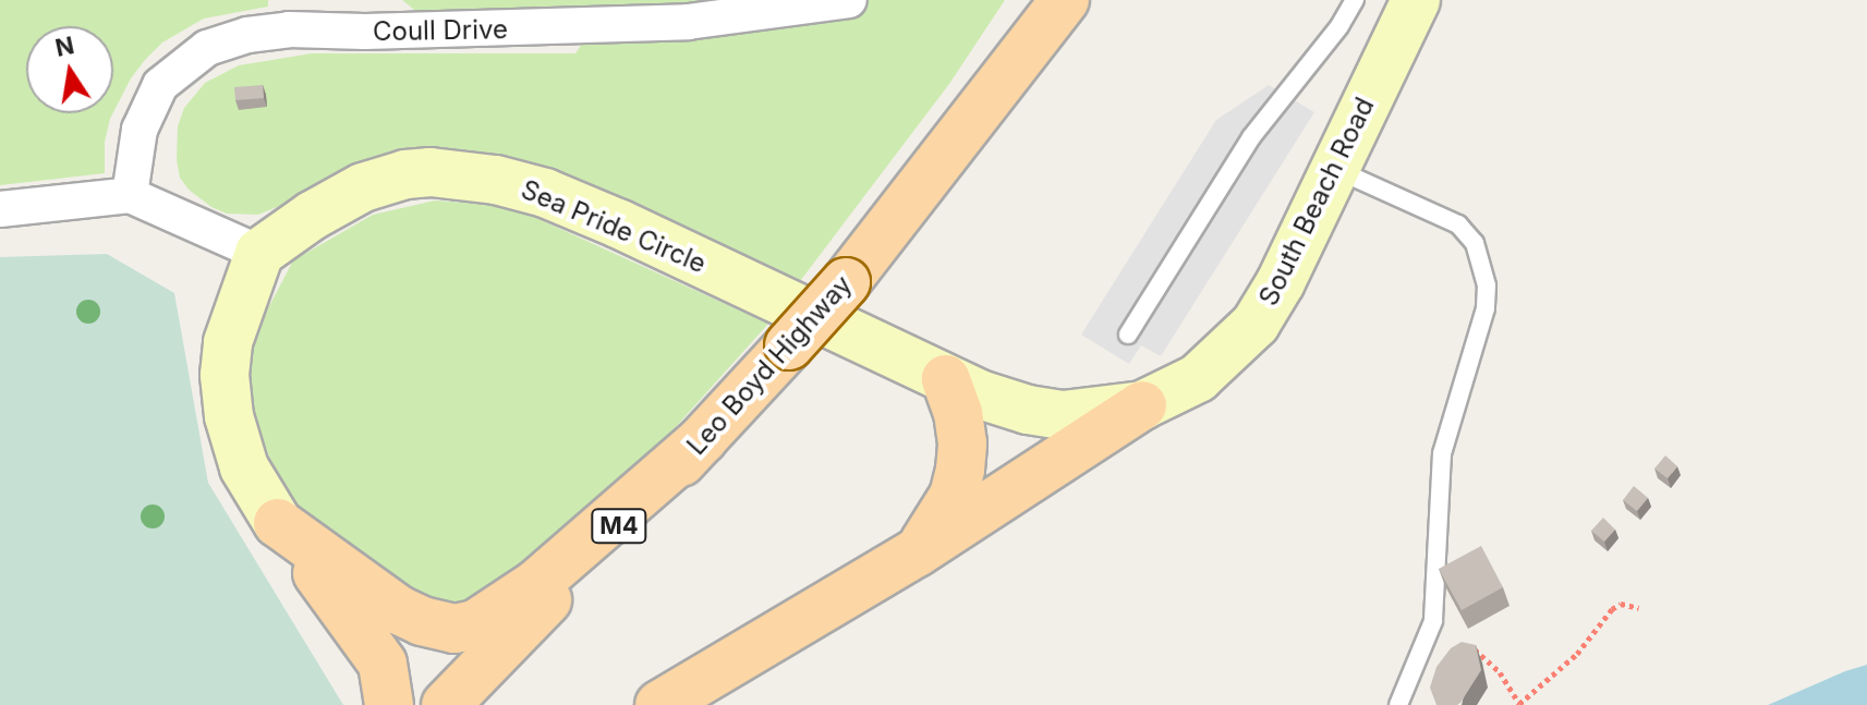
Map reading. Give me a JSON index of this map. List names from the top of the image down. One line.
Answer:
{"streets":{"main road":["Leo Boyd Highway","M4"],"street":["Coull Drive","South Beach Road","Sea Pride Circle"]},"crossings":[["South Beach Road","Sea Pride Circle"]],"north":"top"}
